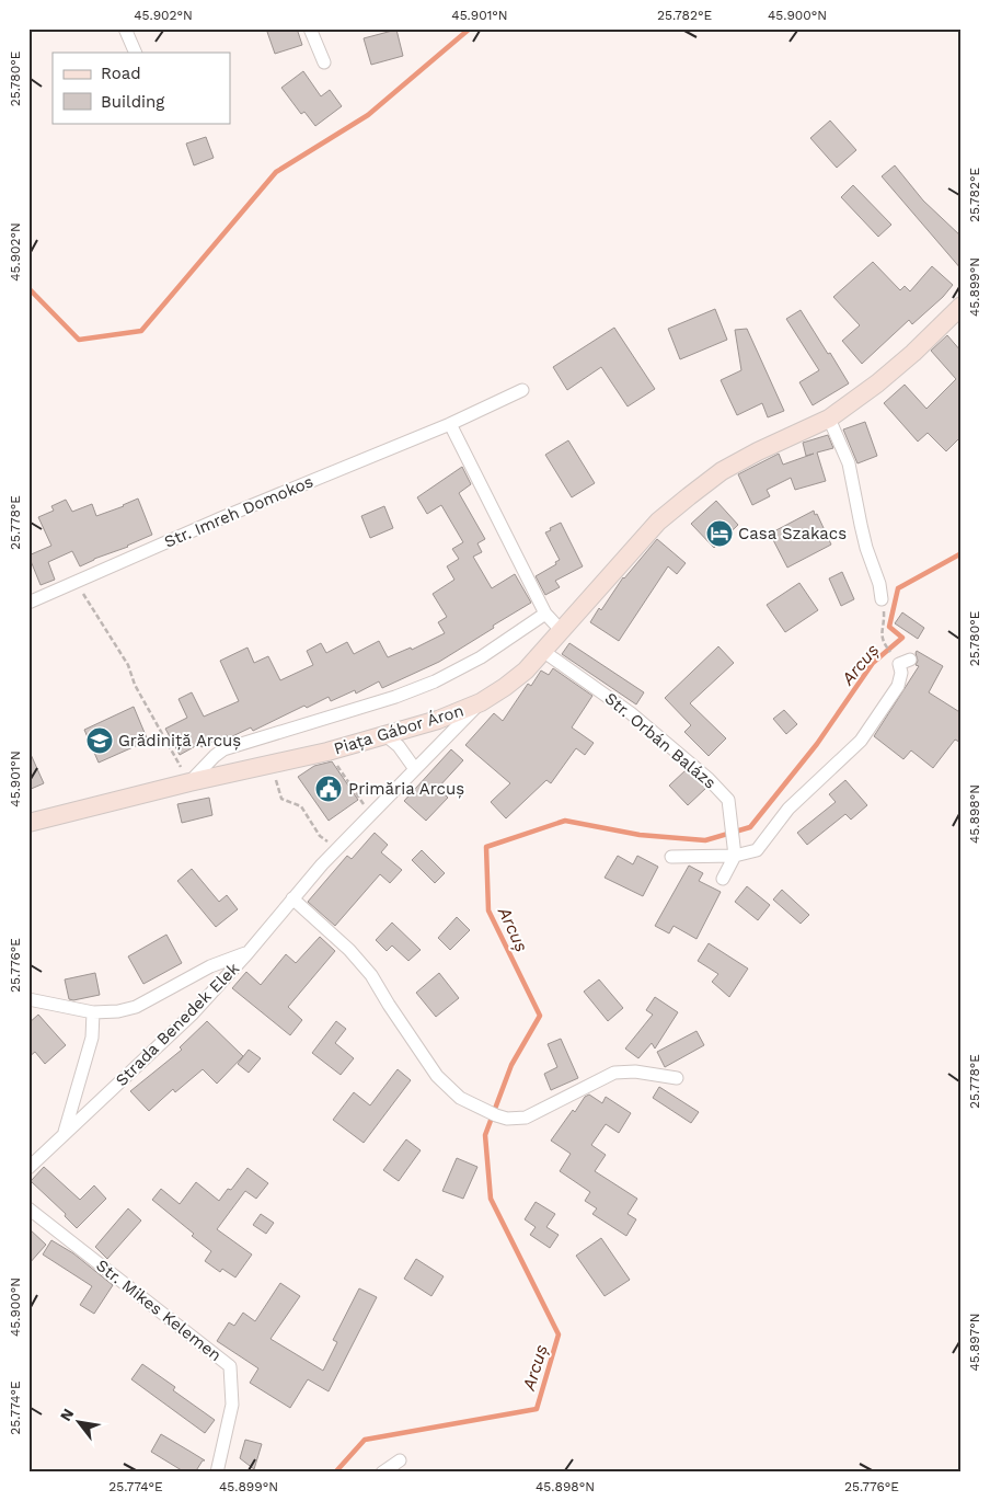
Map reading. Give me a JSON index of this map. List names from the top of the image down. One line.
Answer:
{"streets":{"street":["Str. Imreh Domokos","Piața Gábor Áron","Str. Orbán Balázs","Strada Benedek Elek","Str. Mikes Kelemen"]},"crossings":[["Piața Gábor Áron","Strada Benedek Elek"]],"water":["Arcuș"],"places":{"hotel":["Casa Szakacs"],"school or university":["Grădiniță Arcuș"],"public building":["Primăria Arcuș"]},"legend":["Road","Building"],"north":"top left","coordinates":["45.902°N","45.901°N","25.782°E","45.900°N","25.780°E","45.899°N","25.778°E","45.898°N","25.776°E","45.897°N","25.774°E"]}
